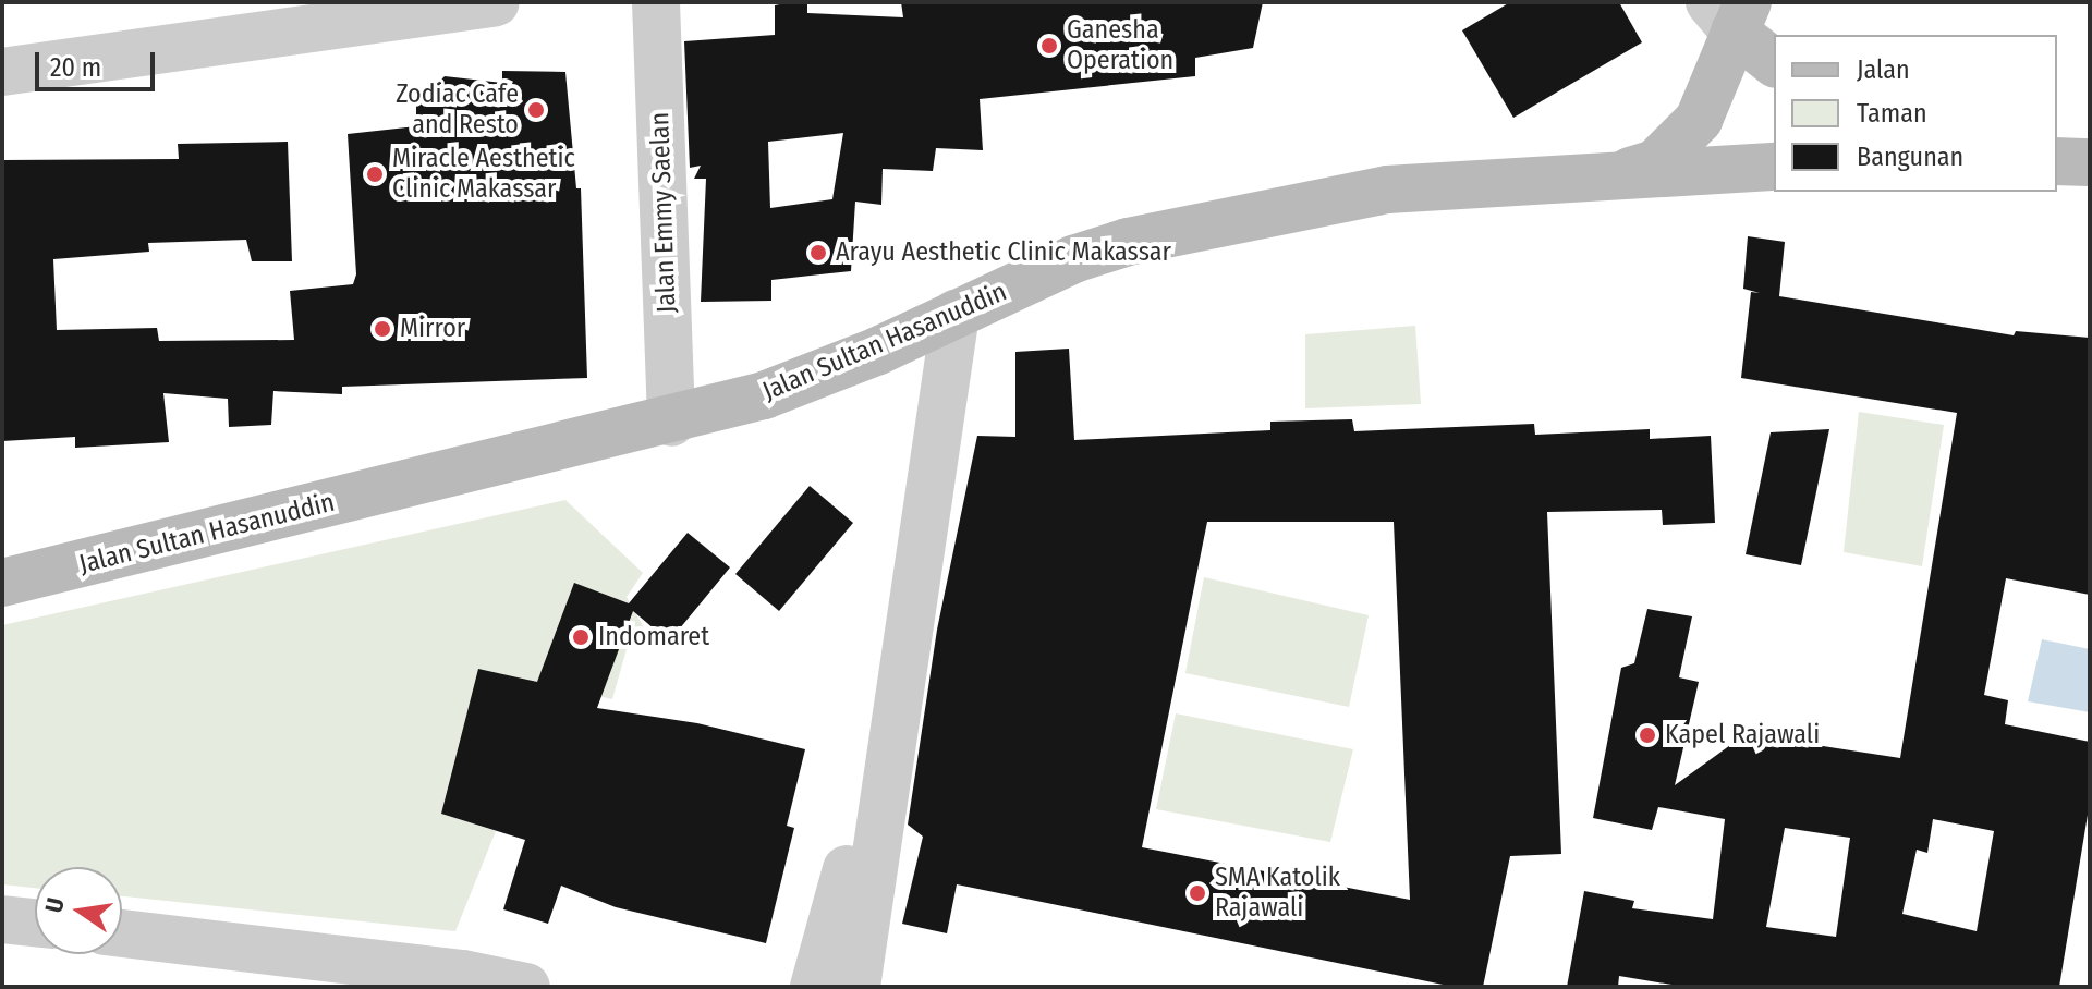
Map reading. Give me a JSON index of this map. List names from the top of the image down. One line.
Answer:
{"streets":{"main road":["Jalan Sultan Hasanuddin"],"street":["Jalan Emmy Saelan"]},"crossings":[["Jalan Emmy Saelan","Jalan Sultan Hasanuddin"]],"places":["Ganesha Operation","Zodiac Cafe and Resto","Miracle Aesthetic Clinic Makassar","Arayu Aesthetic Clinic Makassar","Mirror","Indomaret","Kapel Rajawali","SMA Katolik Rajawali"],"legend":["Jalan","Taman","Bangunan"],"scale_bar":"20 m","north":"left"}
